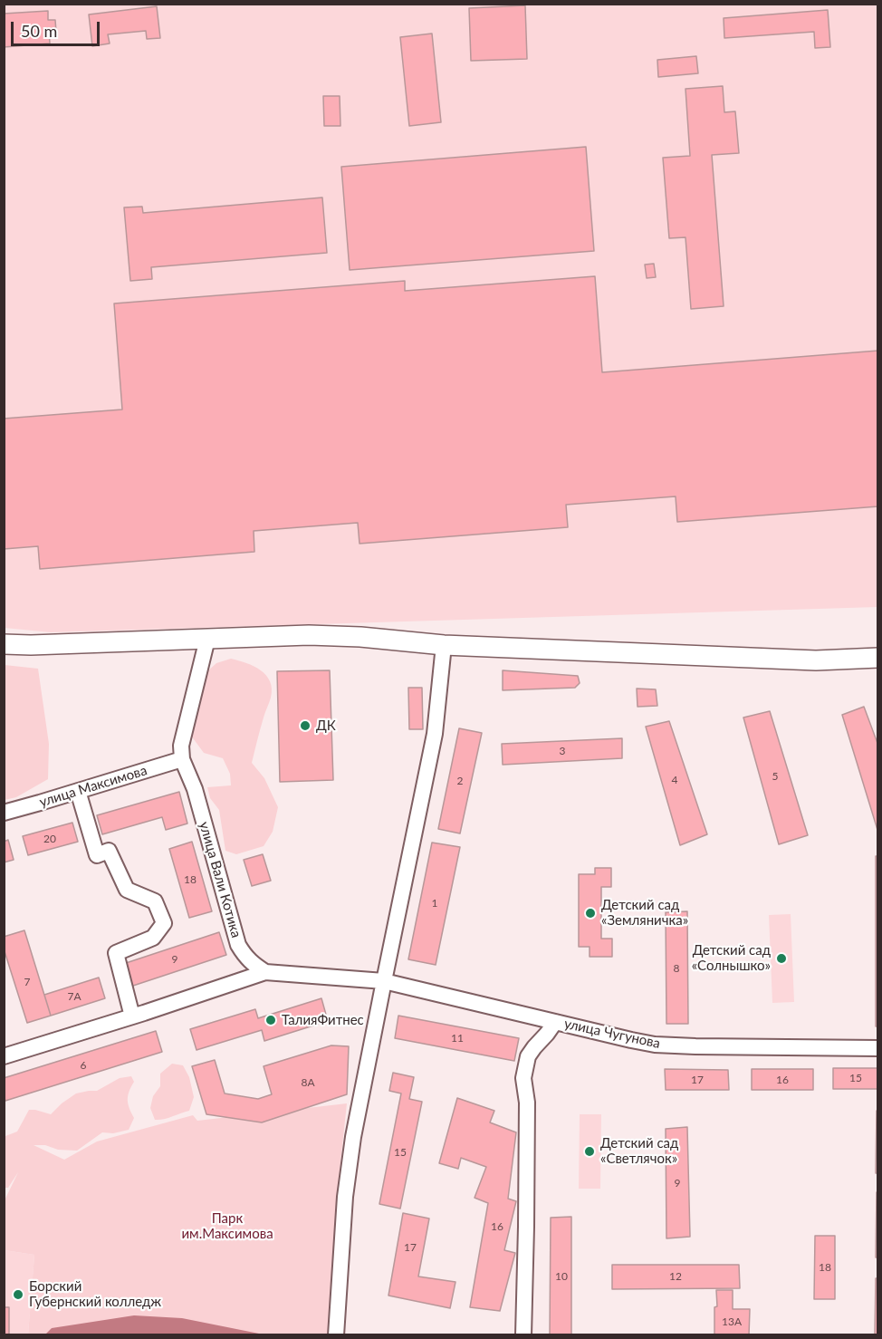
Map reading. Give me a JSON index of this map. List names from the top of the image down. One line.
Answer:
{"streets":{"street":["улица Максимова","улица Вали Котика","улица Чугунова"]},"crossings":[["улица Максимова","улица Вали Котика"],["улица Вали Котика","улица Чугунова"]],"parks":["Парк им.Максимова"],"places":["ДК","Детский сад «Земляничка»","Детский сад «Солнышко»","ТалияФитнес","Детский сад «Светлячок»","Борский Губернский колледж"],"house_numbers":["3","5","4","2","20","18","1","9","8","7","7А","11","6","15","17","16","8А","15","9","16","17","18","10","12","13А"],"scale_bar":"50 m"}
